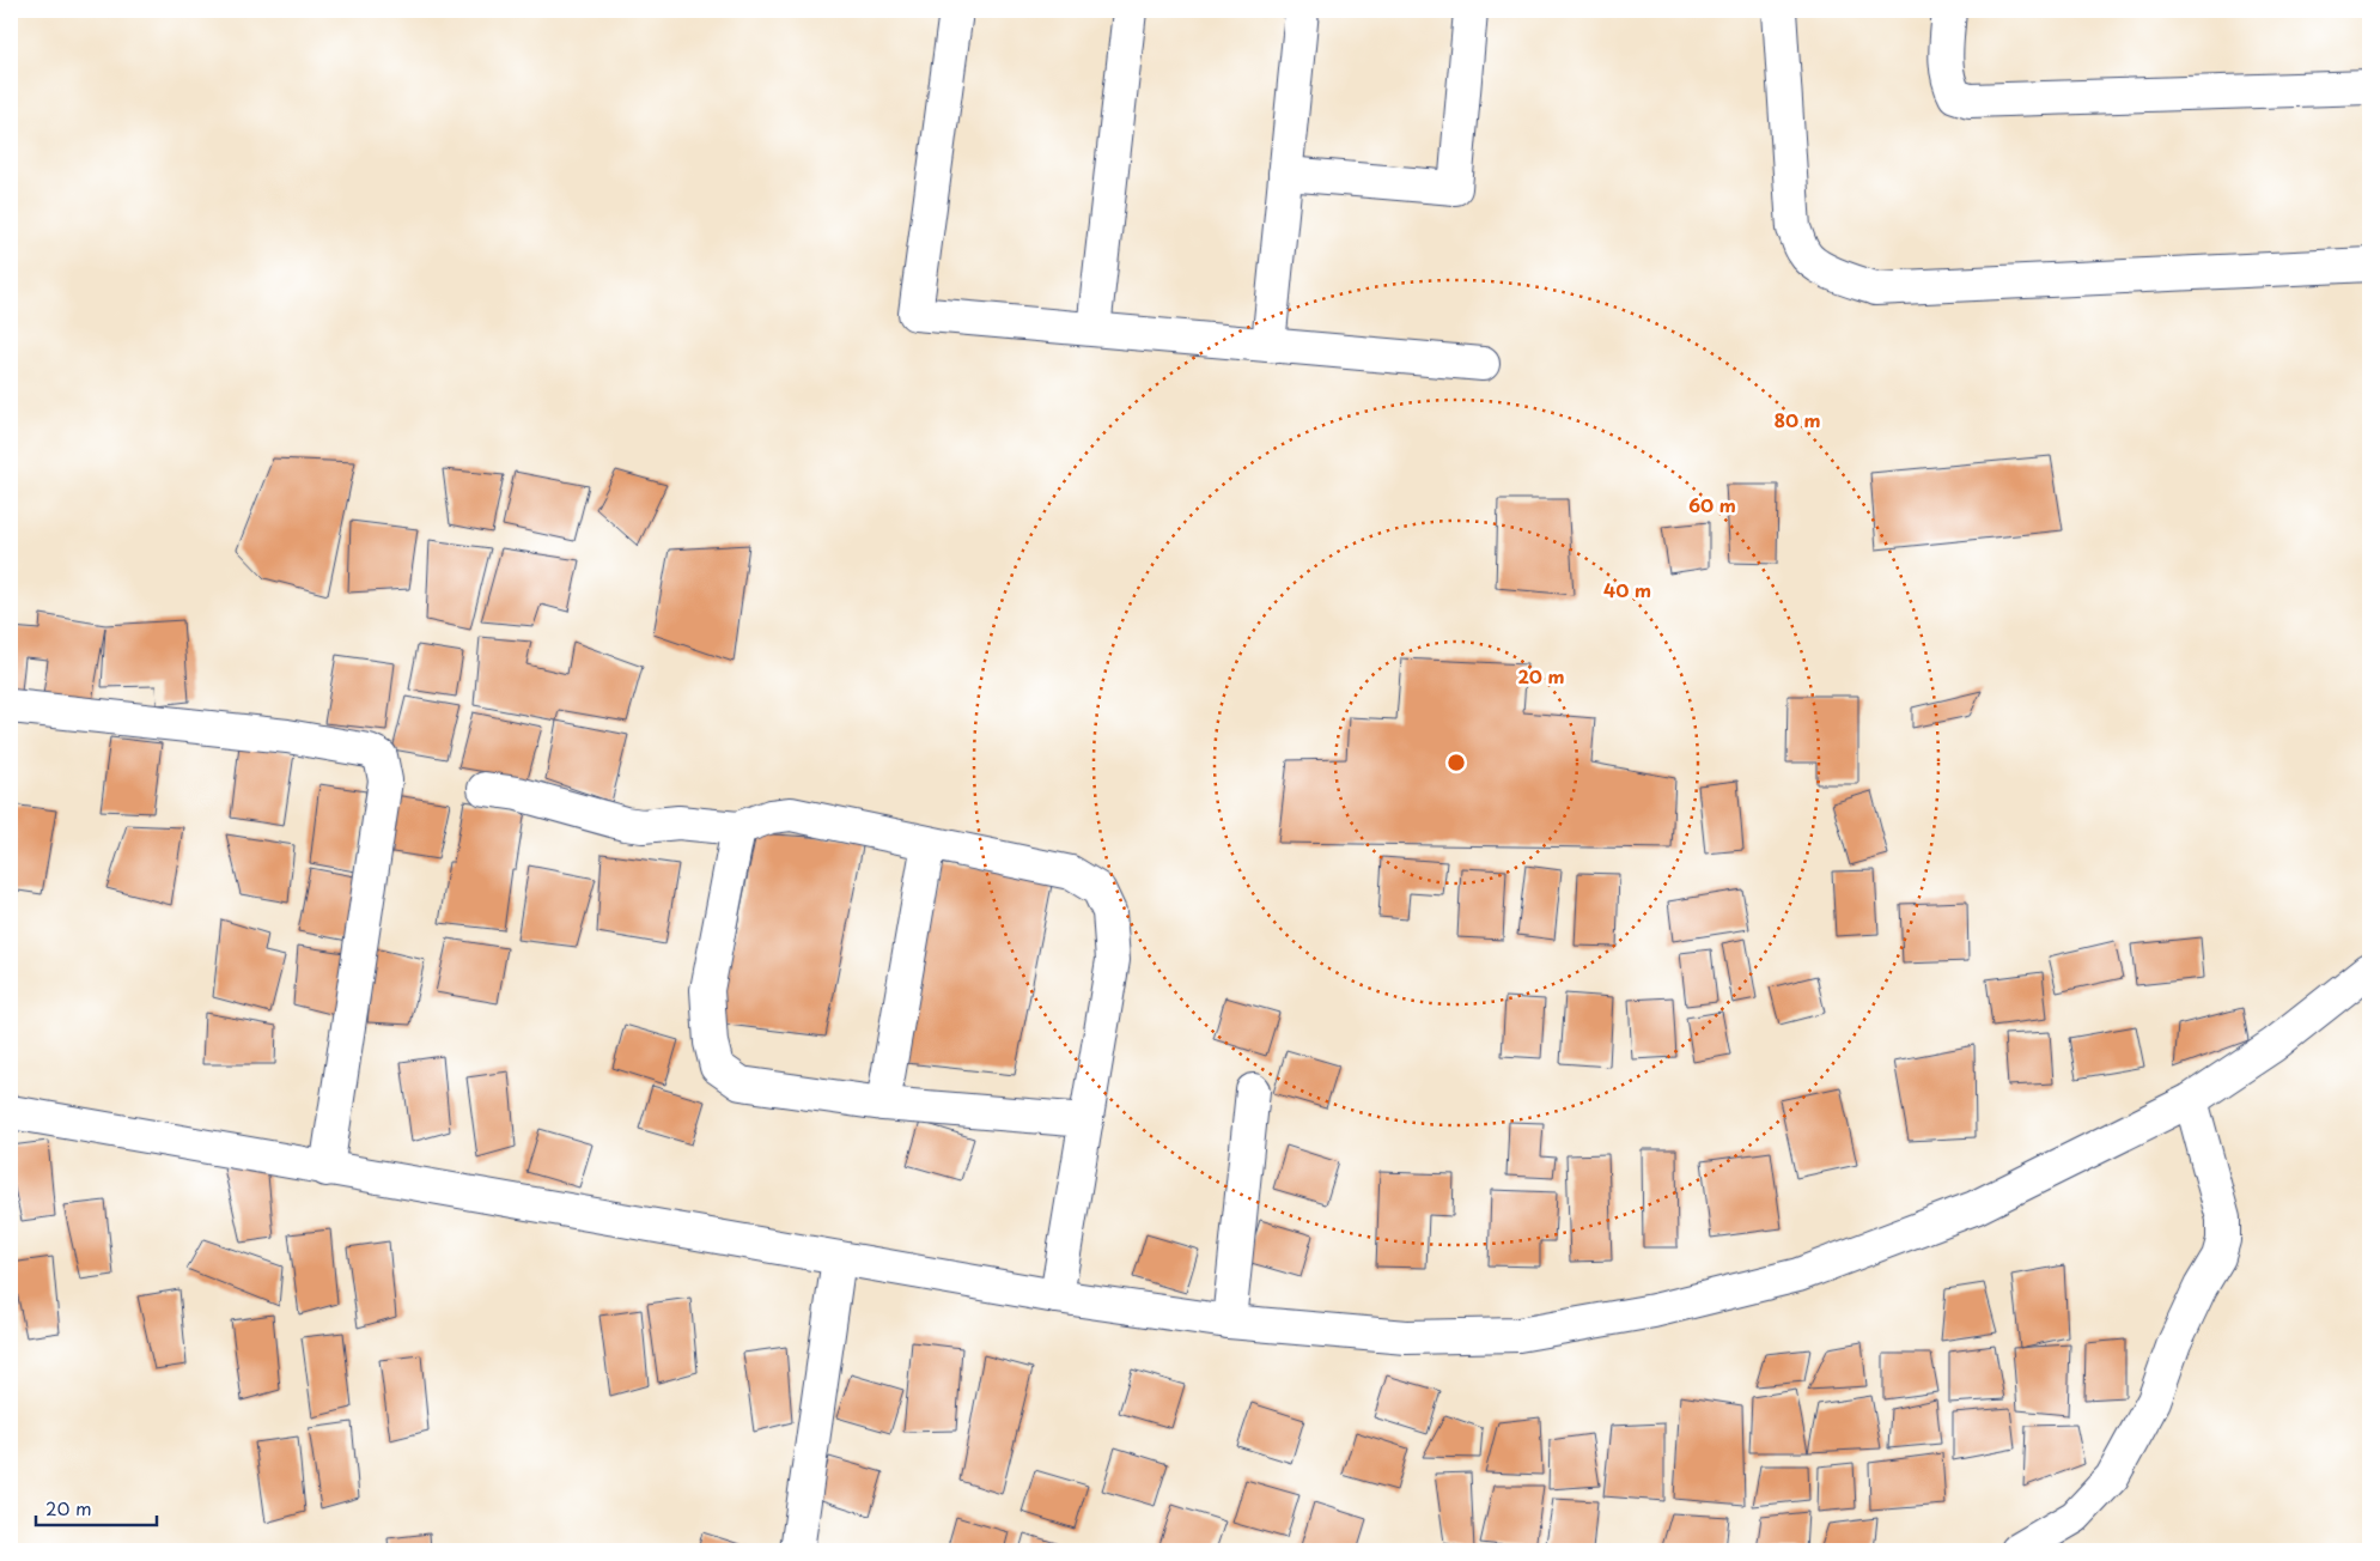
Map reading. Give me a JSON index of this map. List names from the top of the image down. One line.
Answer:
{"scale_bar":"20 m","rings":["80 m","60 m","40 m","20 m"]}
